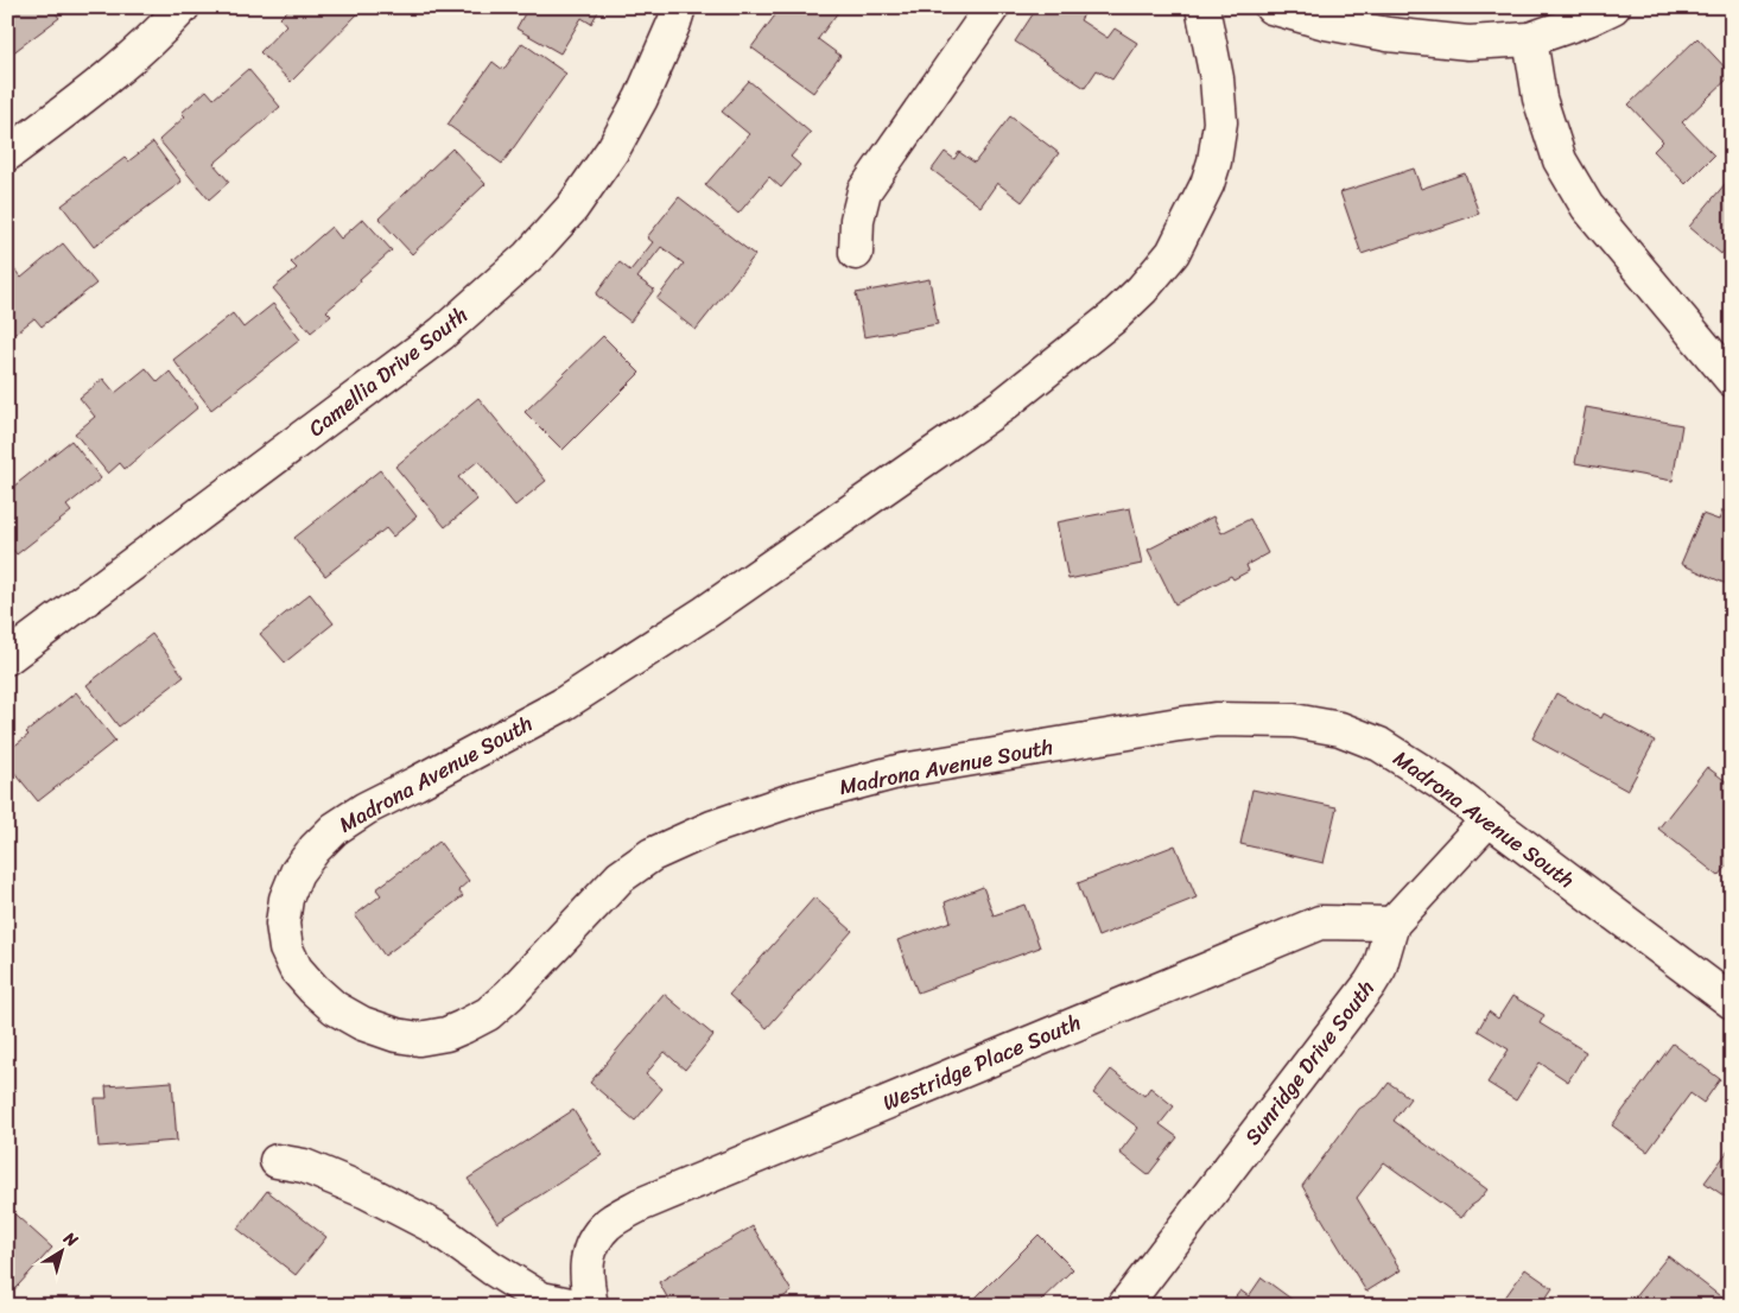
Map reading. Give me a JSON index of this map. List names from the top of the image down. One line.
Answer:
{"streets":{"street":["Camellia Drive South","Madrona Avenue South","Westridge Place South","Sunridge Drive South"]},"crossings":[["Madrona Avenue South","Sunridge Drive South"],["Westridge Place South","Sunridge Drive South"]],"north":"top right"}
